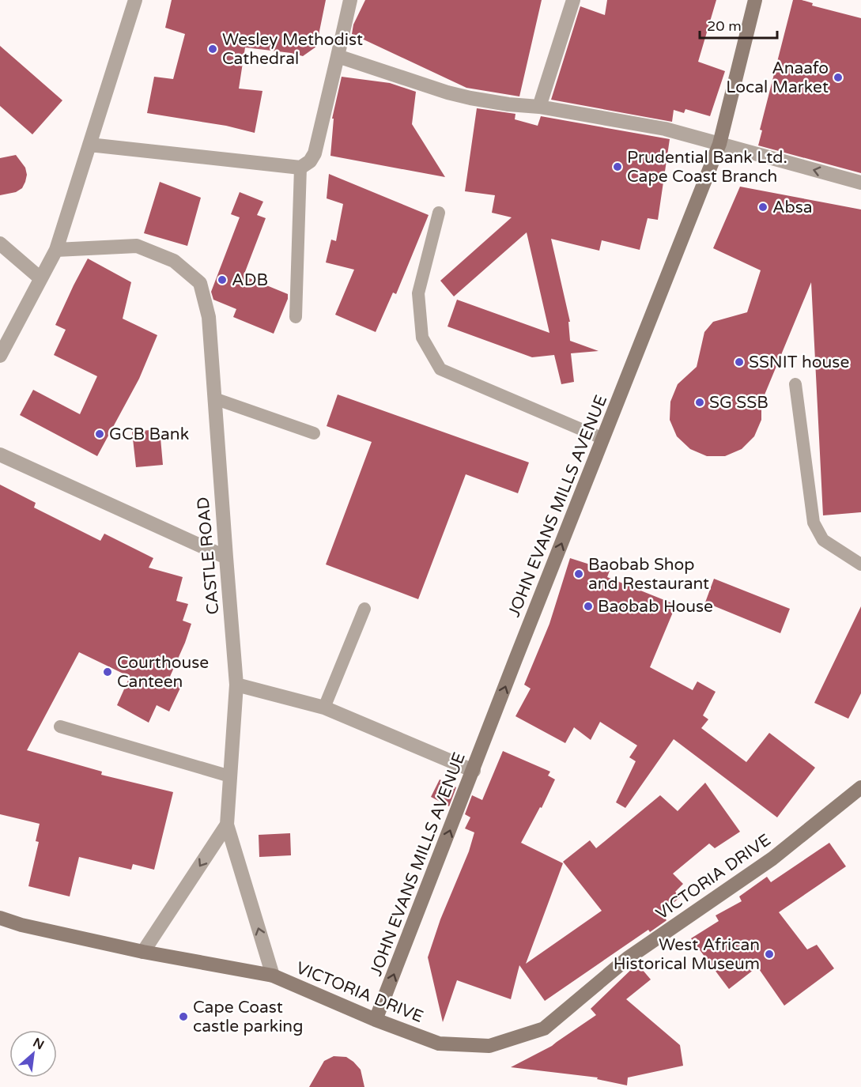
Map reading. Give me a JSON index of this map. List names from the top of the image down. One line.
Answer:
{"streets":{"street":["JOHN EVANS MILLS AVENUE","CASTLE ROAD","VICTORIA DRIVE"]},"crossings":[["JOHN EVANS MILLS AVENUE","VICTORIA DRIVE"],["CASTLE ROAD","VICTORIA DRIVE"]],"one_way":["JOHN EVANS MILLS AVENUE"],"places":["Wesley Methodist Cathedral","Anaafo Local Market","Prudential Bank Ltd. Cape Coast Branch","Absa","ADB","SSNIT house","SG SSB","GCB Bank","Baobab Shop and Restaurant","Baobab House","Courthouse Canteen","West African Historical Museum","Cape Coast castle parking"],"scale_bar":"20 m","north":"top right"}
